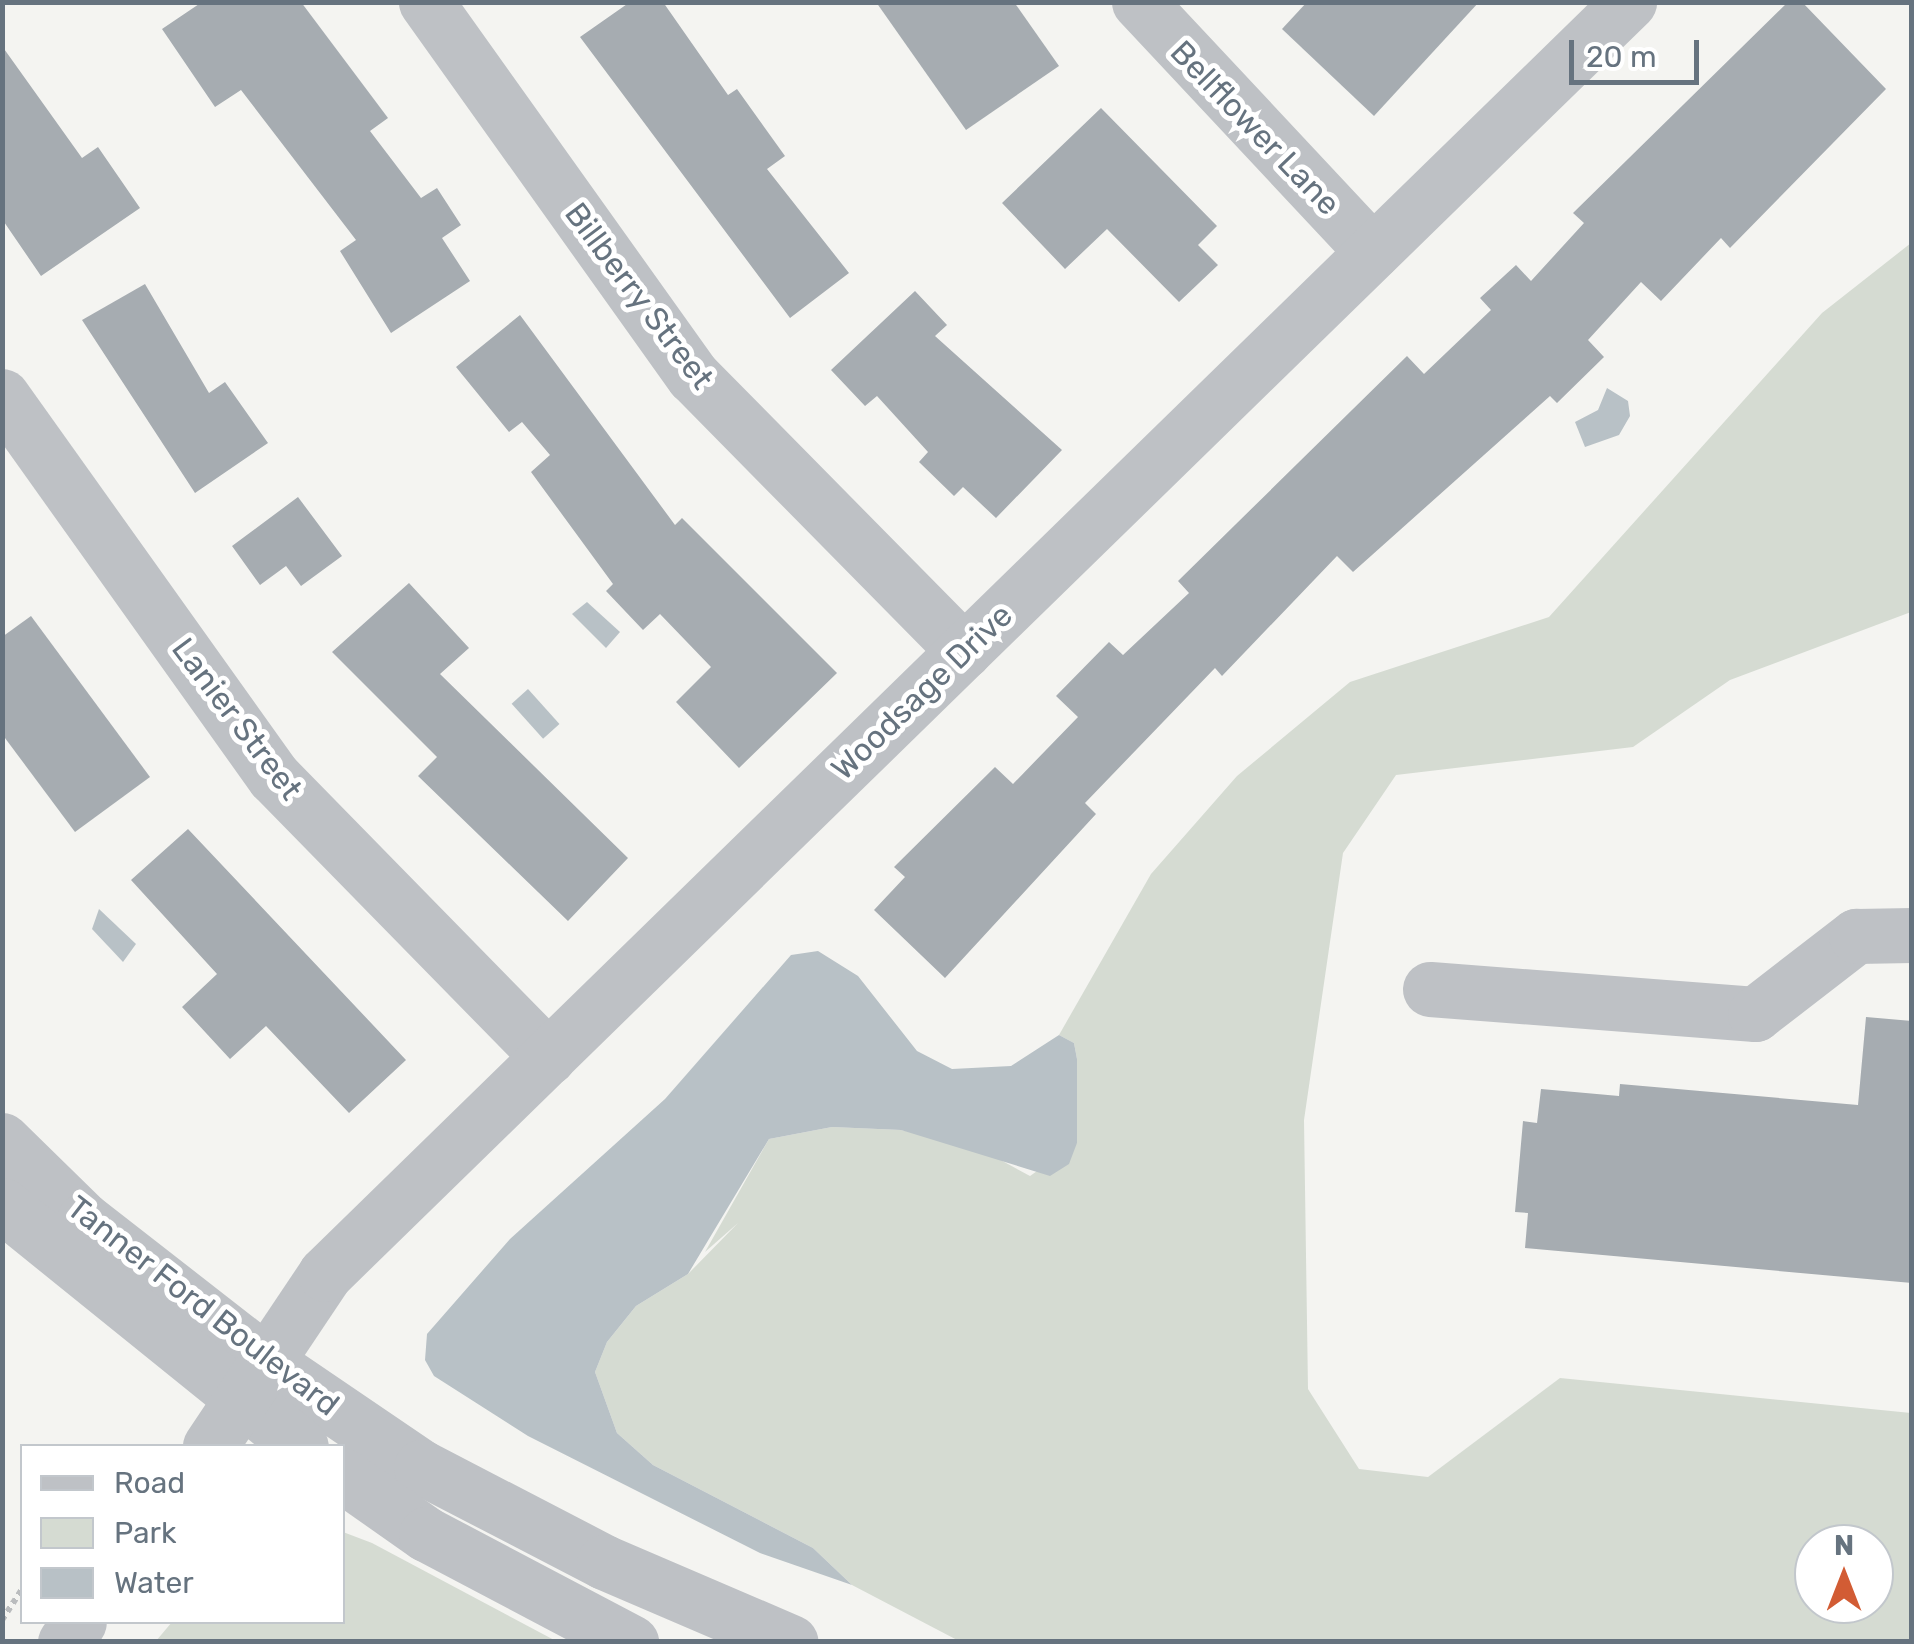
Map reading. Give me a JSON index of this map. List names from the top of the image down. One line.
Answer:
{"streets":{"street":["Bellflower Lane","Billberry Street","Woodsage Drive","Lanier Street","Tanner Ford Boulevard"]},"crossings":[["Bellflower Lane","Woodsage Drive"],["Billberry Street","Woodsage Drive"],["Woodsage Drive","Lanier Street"],["Woodsage Drive","Tanner Ford Boulevard"]],"legend":["Road","Park","Water"],"scale_bar":"20 m","north":"top"}
